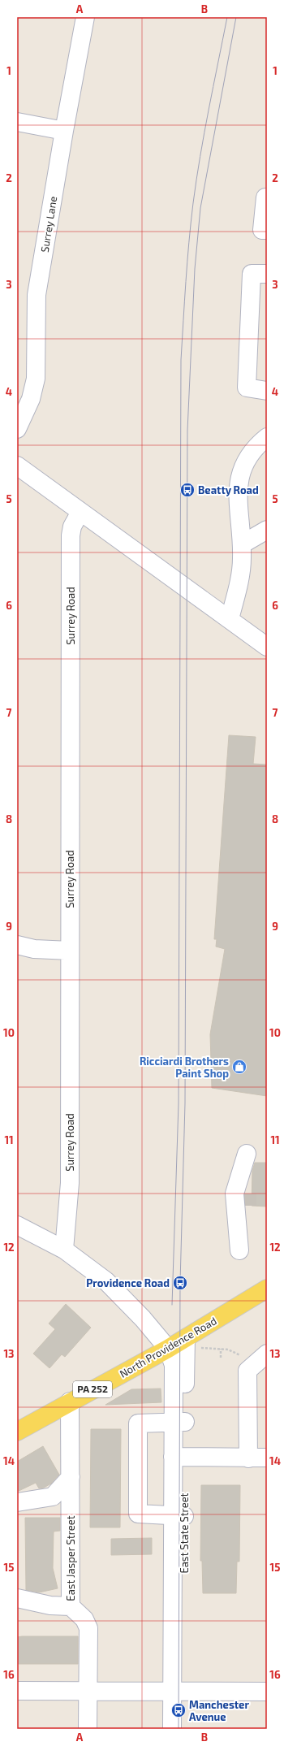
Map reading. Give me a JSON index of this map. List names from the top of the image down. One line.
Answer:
{"streets":{"main road":["North Providence Road","PA 252"],"street":["Surrey Lane","Surrey Road","East State Street","East Jasper Street"]},"crossings":[["North Providence Road","East State Street"],["North Providence Road","East Jasper Street"]],"places":{"bus stop":["Beatty Road","Providence Road","Manchester Avenue"],"shop":["Ricciardi Brothers Paint Shop"]},"grid":{"columns":["A","B"],"rows":["1","2","3","4","5","6","7","8","9","10","11","12","13","14","15","16"]}}
